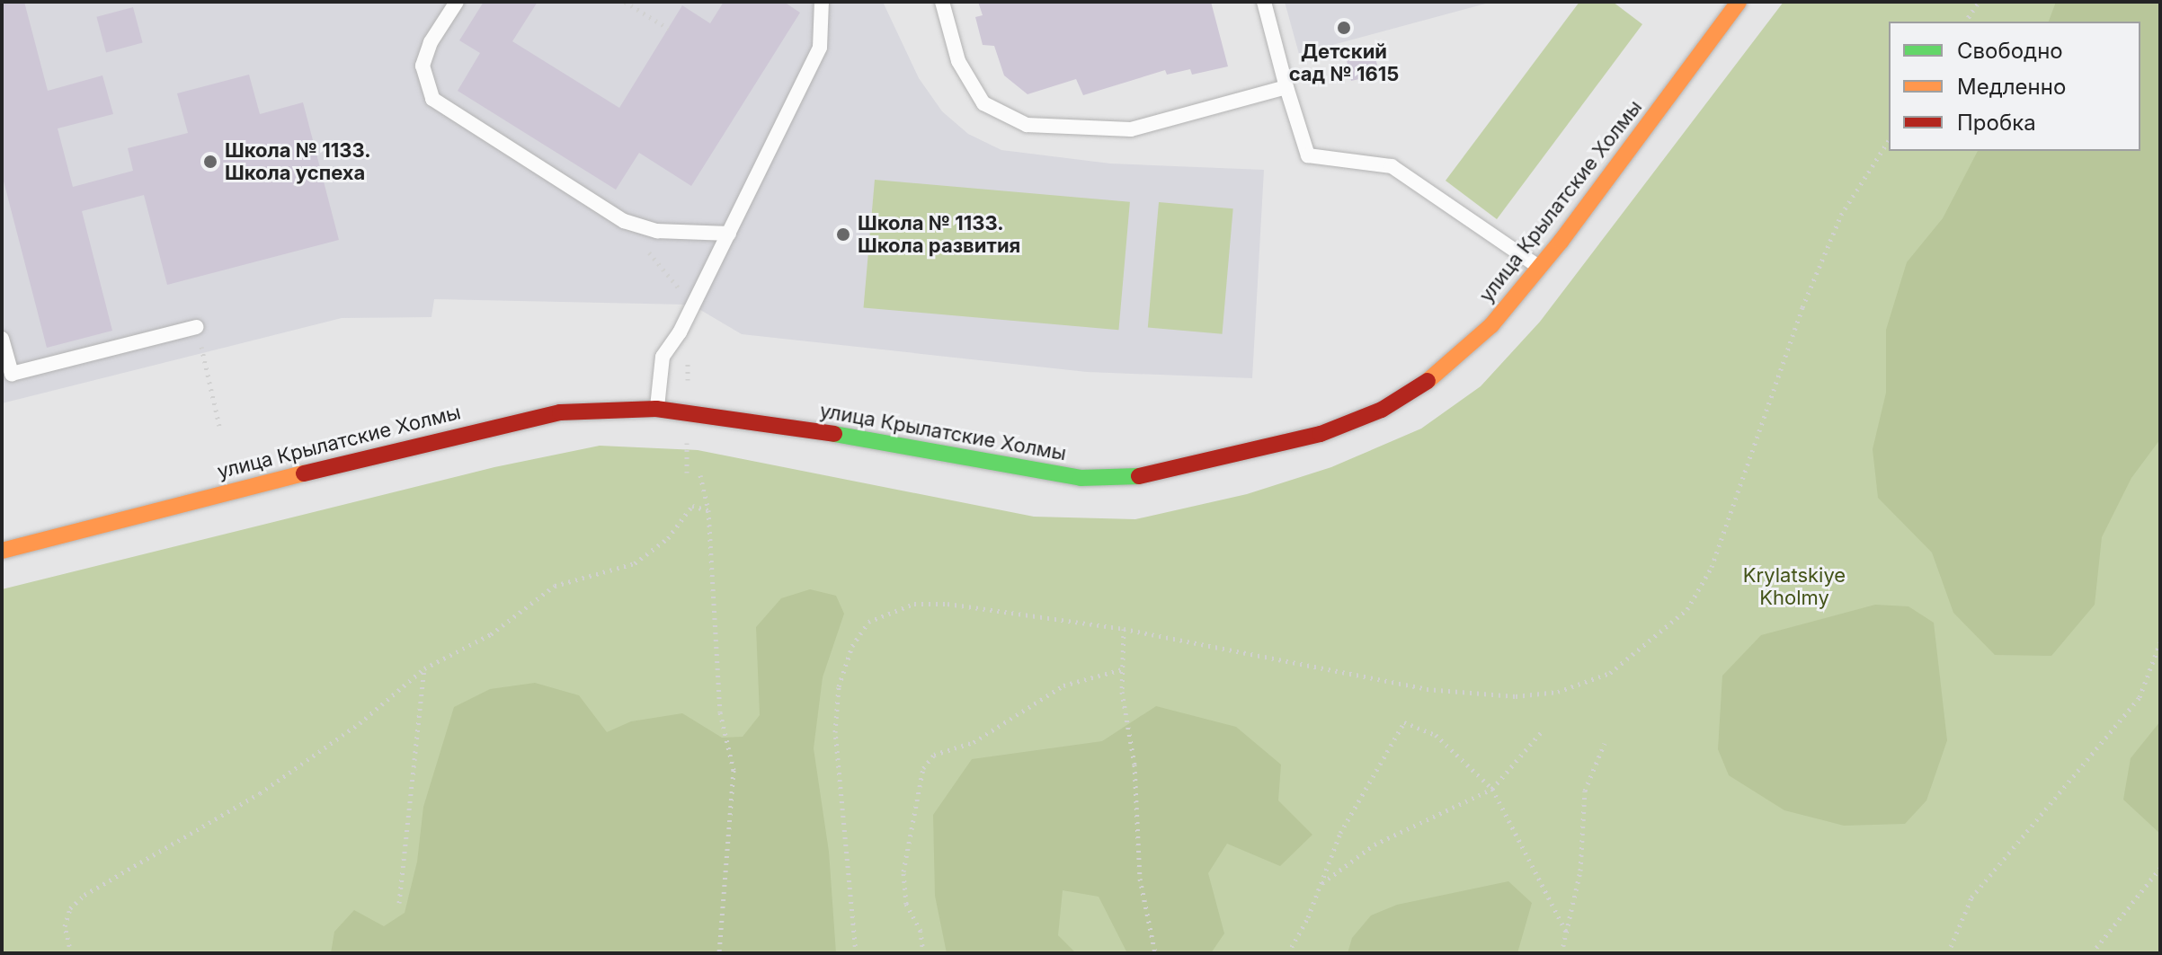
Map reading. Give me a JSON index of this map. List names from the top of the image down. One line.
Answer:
{"streets":{"street":["улица Крылатские Холмы"]},"parks":["Krylatskiye Kholmy"],"places":["Детский сад № 1615","Школа № 1133. Школа успеха","Школа № 1133. Школа развития"],"legend":["Свободно","Медленно","Пробка"]}
